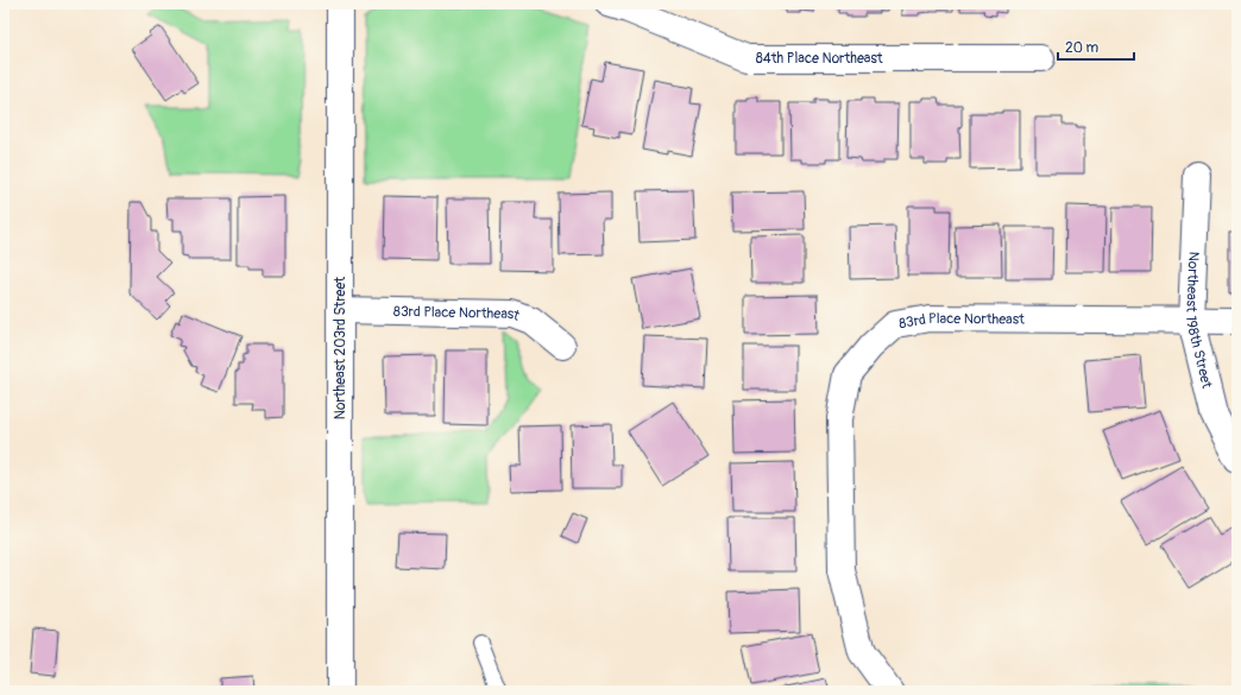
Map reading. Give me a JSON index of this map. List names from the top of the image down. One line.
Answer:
{"streets":{"street":["84th Place Northeast","83rd Place Northeast","Northeast 198th Street","Northeast 203rd Street"]},"crossings":[["83rd Place Northeast","Northeast 198th Street"],["83rd Place Northeast","Northeast 203rd Street"]],"scale_bar":"20 m"}
